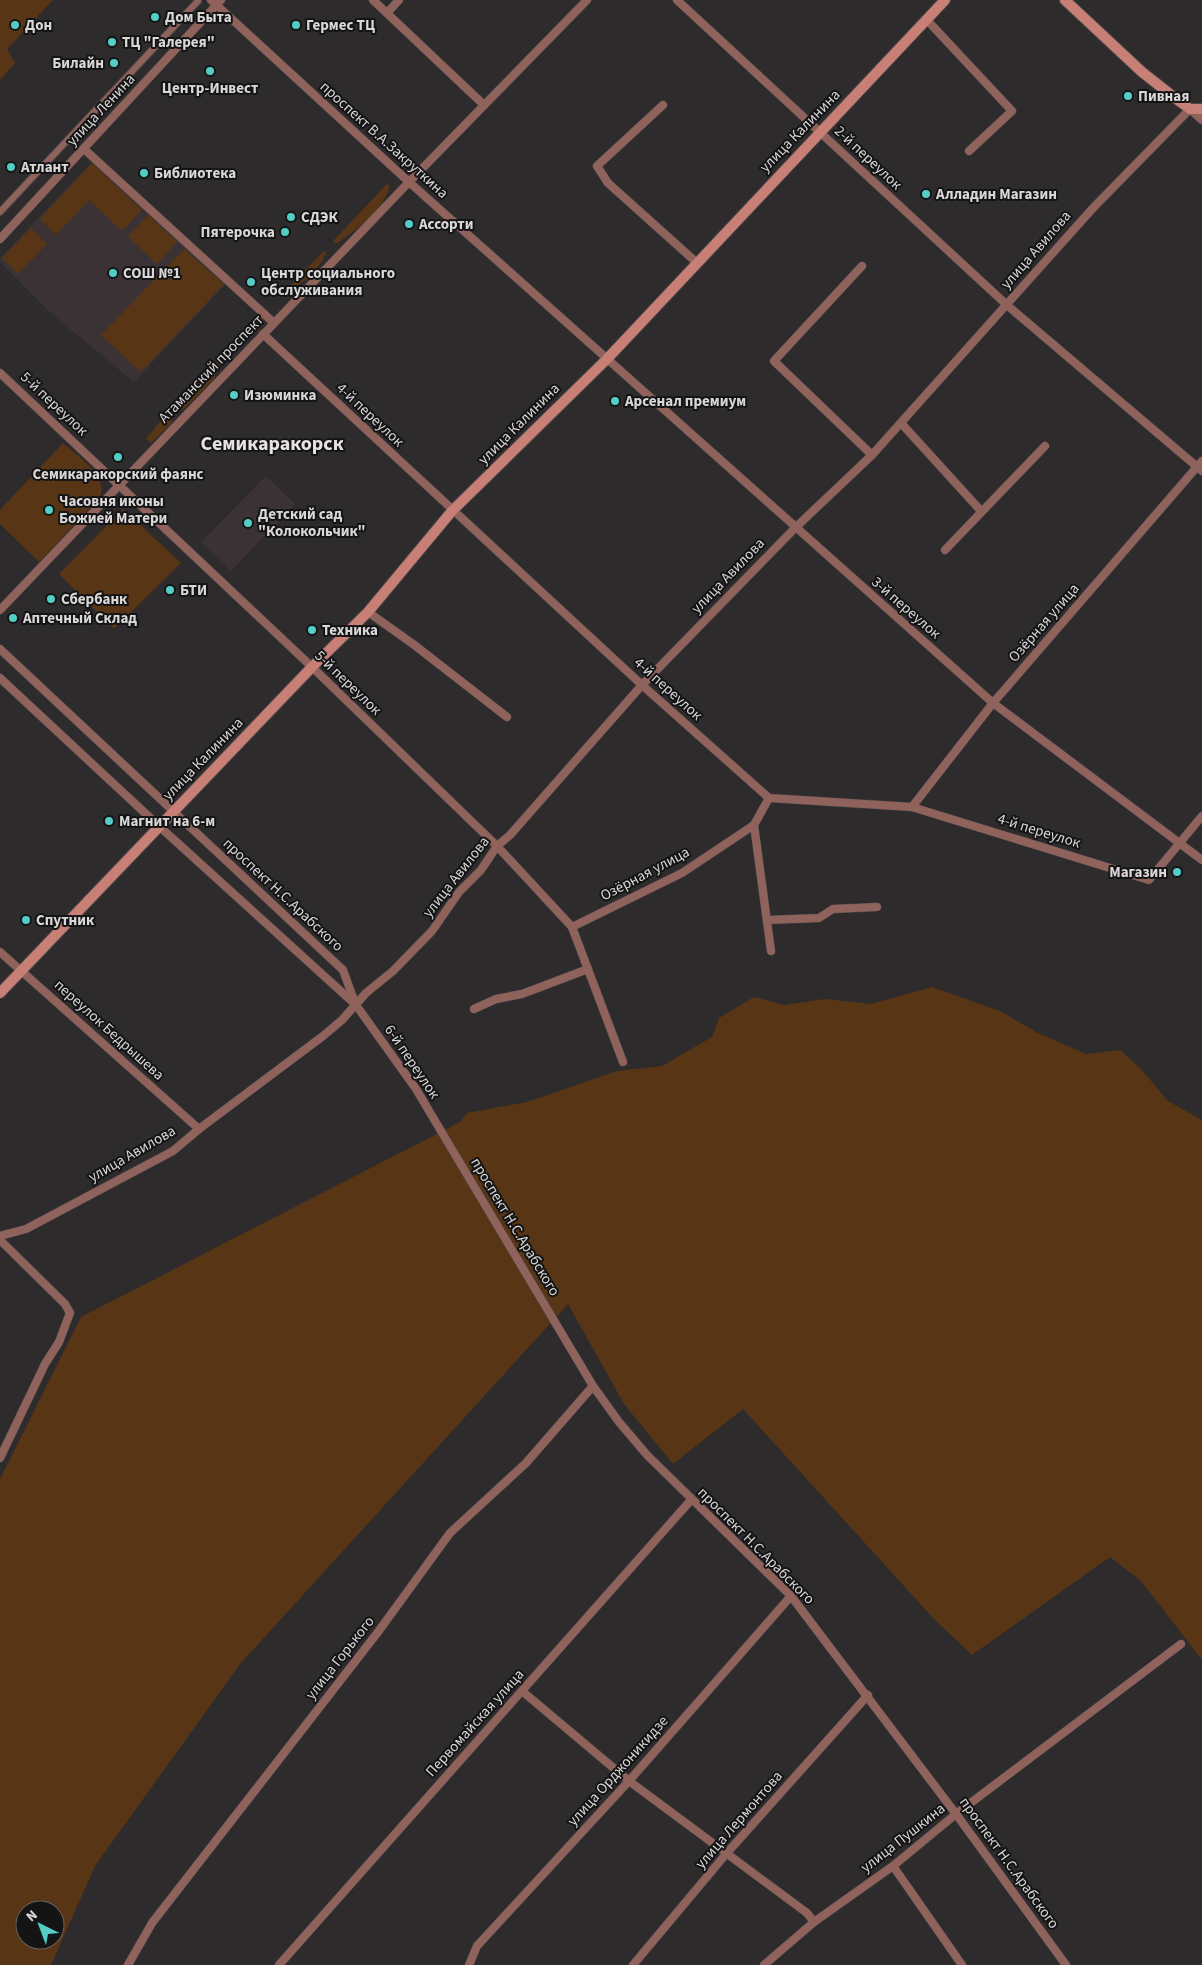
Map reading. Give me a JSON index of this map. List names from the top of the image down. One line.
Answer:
{"streets":{"main road":["улица Калинина"],"street":["улица Ленина","проспект В.А.Закруткина","2-й переулок","улица Авилова","Атаманский проспект","5-й переулок","4-й переулок","3-й переулок","Озёрная улица","проспект Н.С.Арабского","переулок Бедрышева","6-й переулок","улица Горького","Первомайская улица","улица Орджоникидзе","улица Лермонтова","улица Пушкина"]},"crossings":[["улица Ленина","проспект В.А.Закруткина"],["улица Калинина","проспект В.А.Закруткина"],["улица Калинина","2-й переулок"],["улица Калинина","5-й переулок"],["улица Калинина","4-й переулок"],["улица Калинина","3-й переулок"],["улица Калинина","проспект Н.С.Арабского"],["улица Калинина","переулок Бедрышева"],["проспект В.А.Закруткина","Атаманский проспект"],["проспект В.А.Закруткина","3-й переулок"],["2-й переулок","улица Авилова"],["2-й переулок","Озёрная улица"],["улица Авилова","5-й переулок"],["улица Авилова","4-й переулок"],["улица Авилова","3-й переулок"],["улица Авилова","проспект Н.С.Арабского"],["улица Авилова","переулок Бедрышева"],["улица Авилова","6-й переулок"],["Атаманский проспект","5-й переулок"],["Атаманский проспект","4-й переулок"],["5-й переулок","Озёрная улица"],["4-й переулок","3-й переулок"],["4-й переулок","Озёрная улица"],["3-й переулок","Озёрная улица"],["проспект Н.С.Арабского","6-й переулок"],["проспект Н.С.Арабского","улица Горького"],["проспект Н.С.Арабского","Первомайская улица"],["проспект Н.С.Арабского","улица Орджоникидзе"],["проспект Н.С.Арабского","улица Лермонтова"],["проспект Н.С.Арабского","улица Пушкина"]],"districts":["Семикаракорск"],"places":["Дом Быта","Дон","Гермес ТЦ","ТЦ \"Галерея\"","Билайн","Центр-Инвест","Пивная","Атлант","Библиотека","Алладин Магазин","СДЭК","Ассорти","Пятeрочка","СОШ №1","Центр социального обслуживания","Изюминка","Арсенал премиум","Семикаракорский фаянс","Часовня иконы Божией Матери","Детский сад \"Колокольчик\"","БТИ","Сбербанк","Аптечный Склад","Техника","Магнит на 6-м","Магазин","Спутник"],"north":"top left"}
